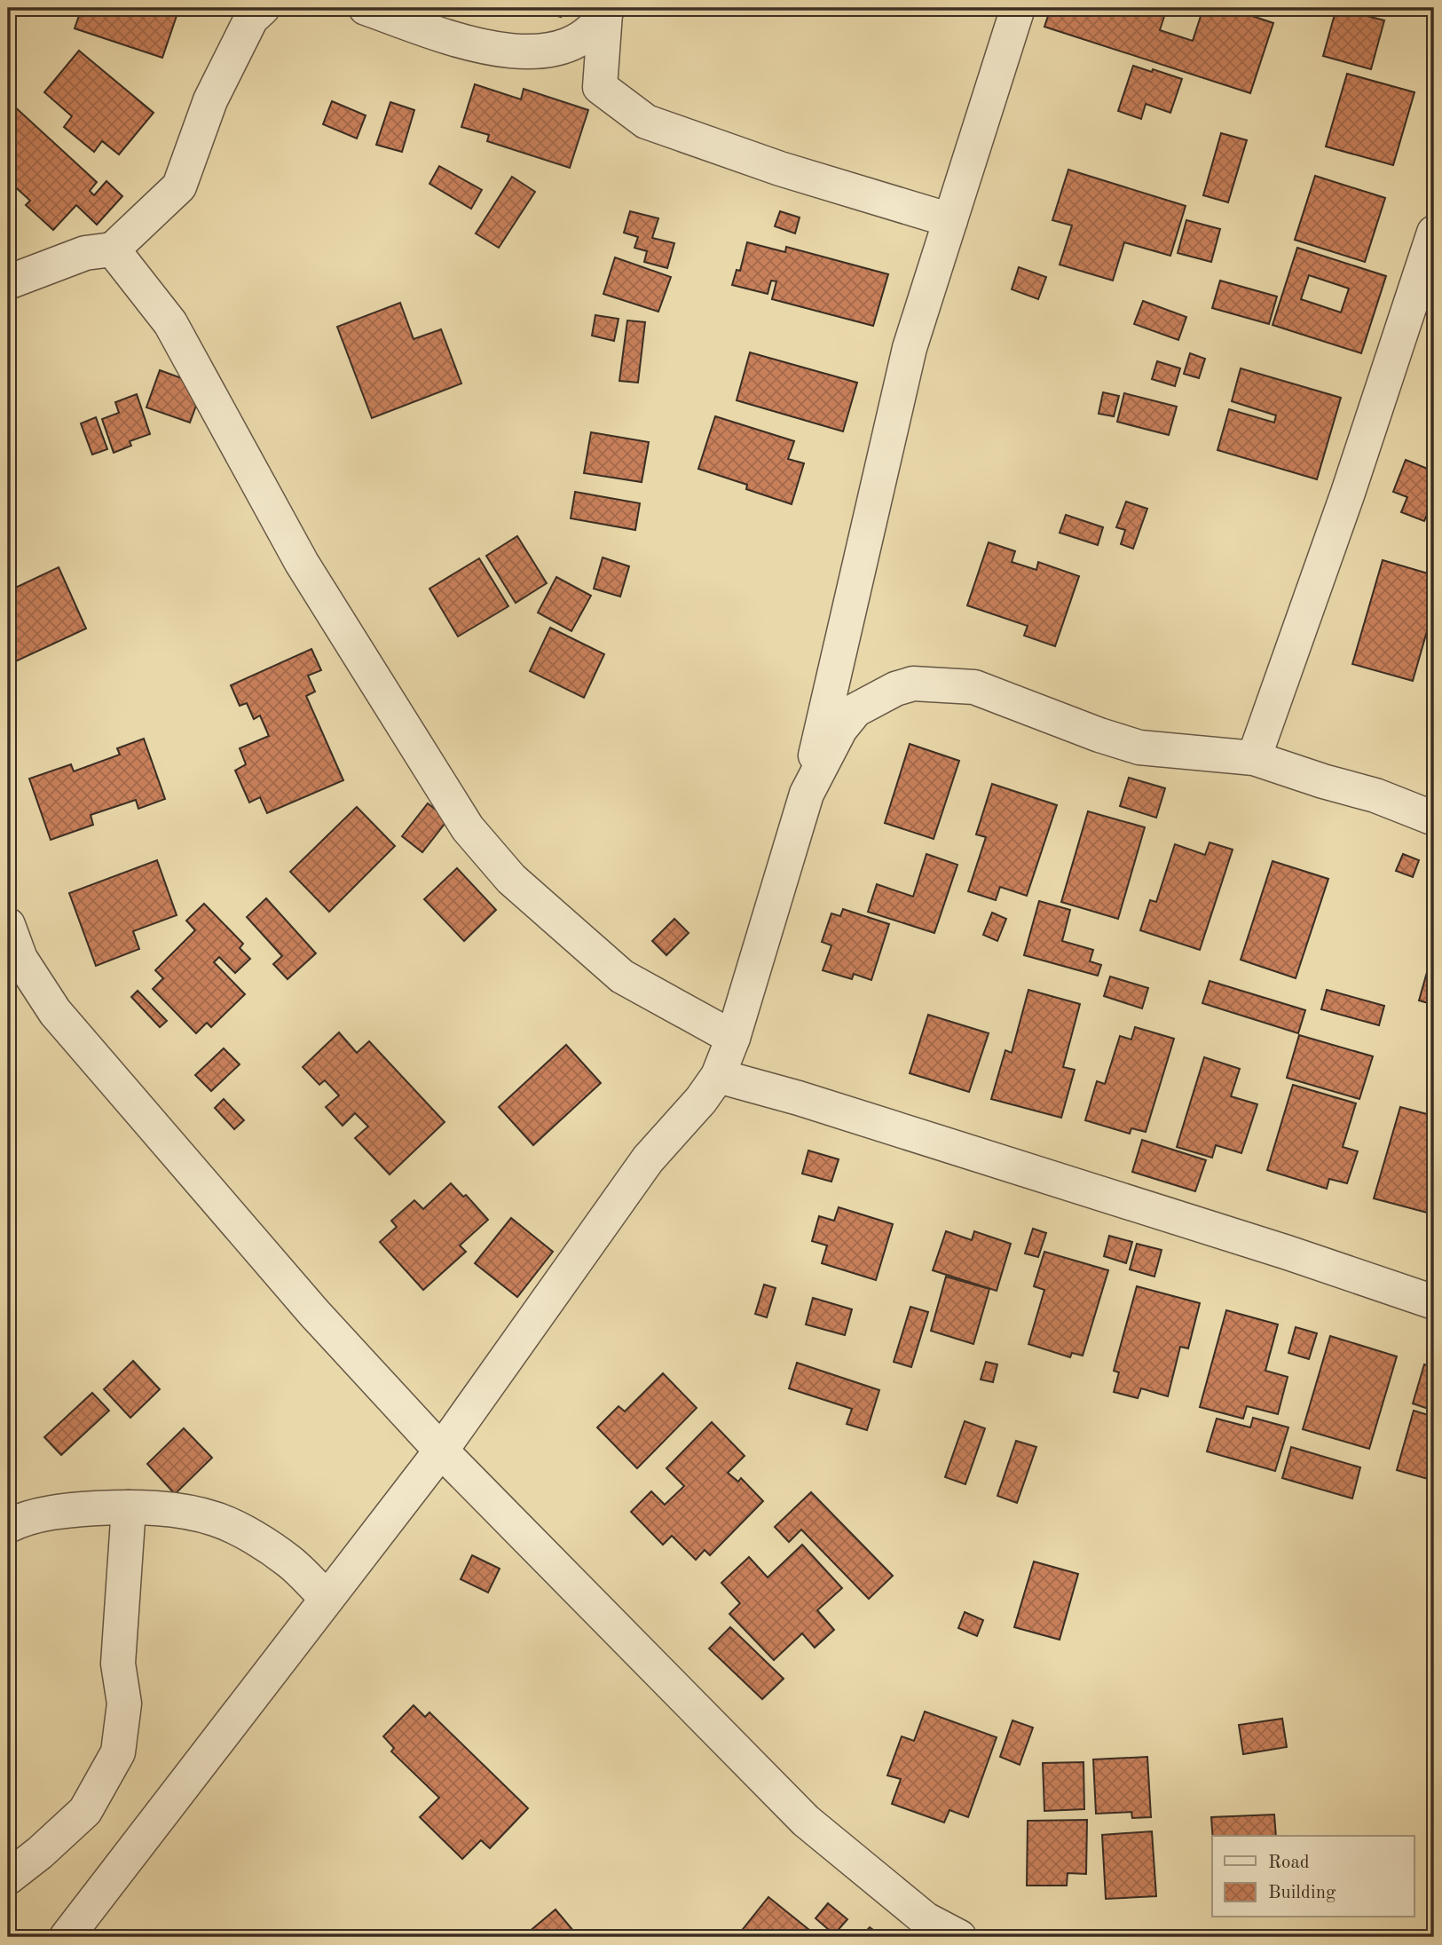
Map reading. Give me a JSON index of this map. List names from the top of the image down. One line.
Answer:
{"legend":["Road","Building"]}
